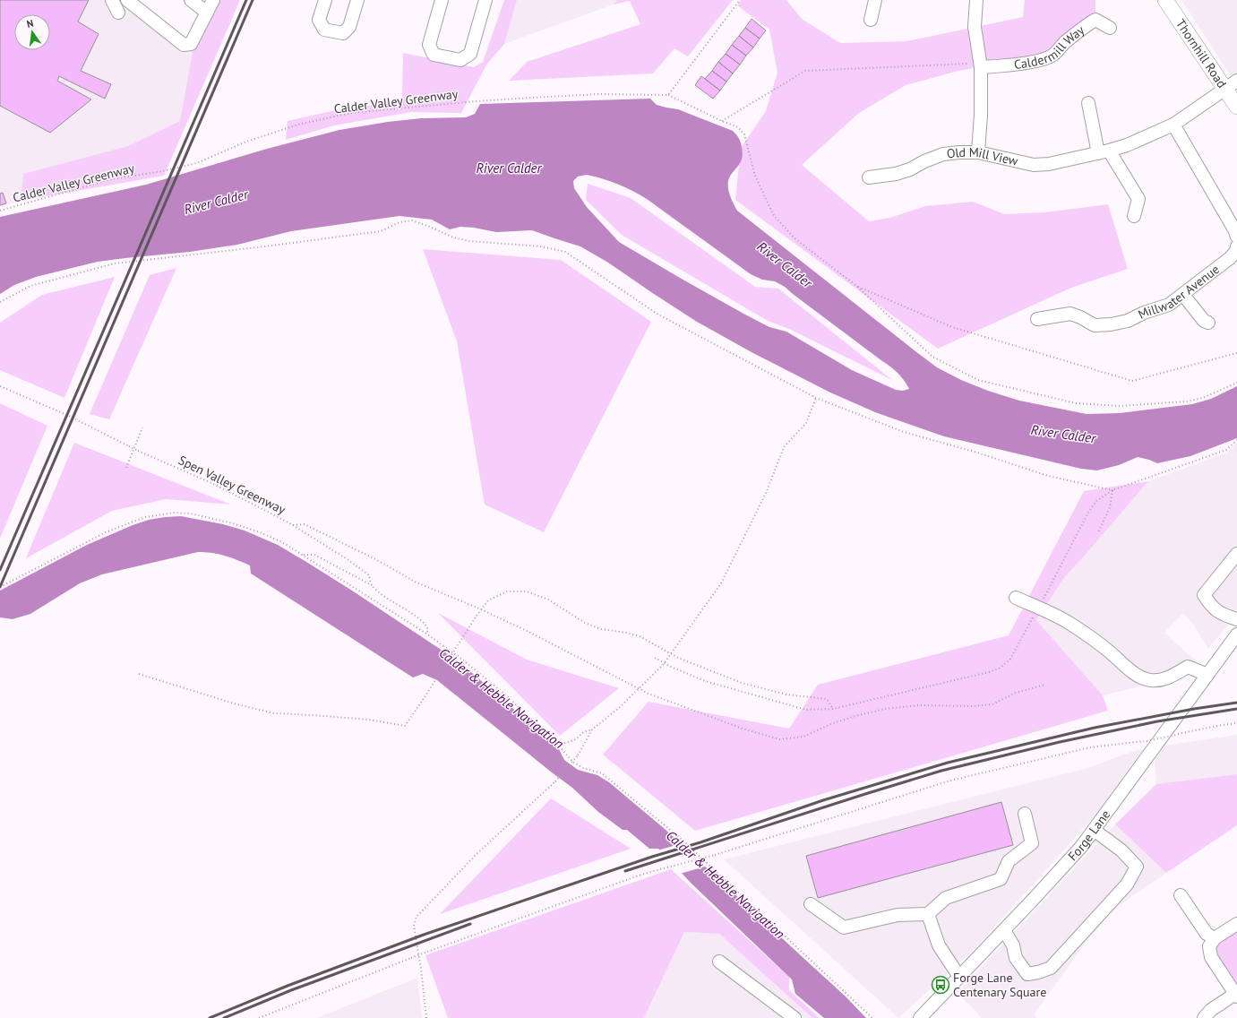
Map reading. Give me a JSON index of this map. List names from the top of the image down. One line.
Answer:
{"streets":{"main road":["Thornhill Road"],"street":["Caldermill Way","Old Mill View","Millwater Avenue","Forge Lane"],"path":["Calder Valley Greenway","Spen Valley Greenway"]},"crossings":[["Thornhill Road","Old Mill View"]],"water":["River Calder","Calder & Hebble Navigation"],"places":{"bus stop":["Forge Lane Centenary Square"]},"north":"top"}
